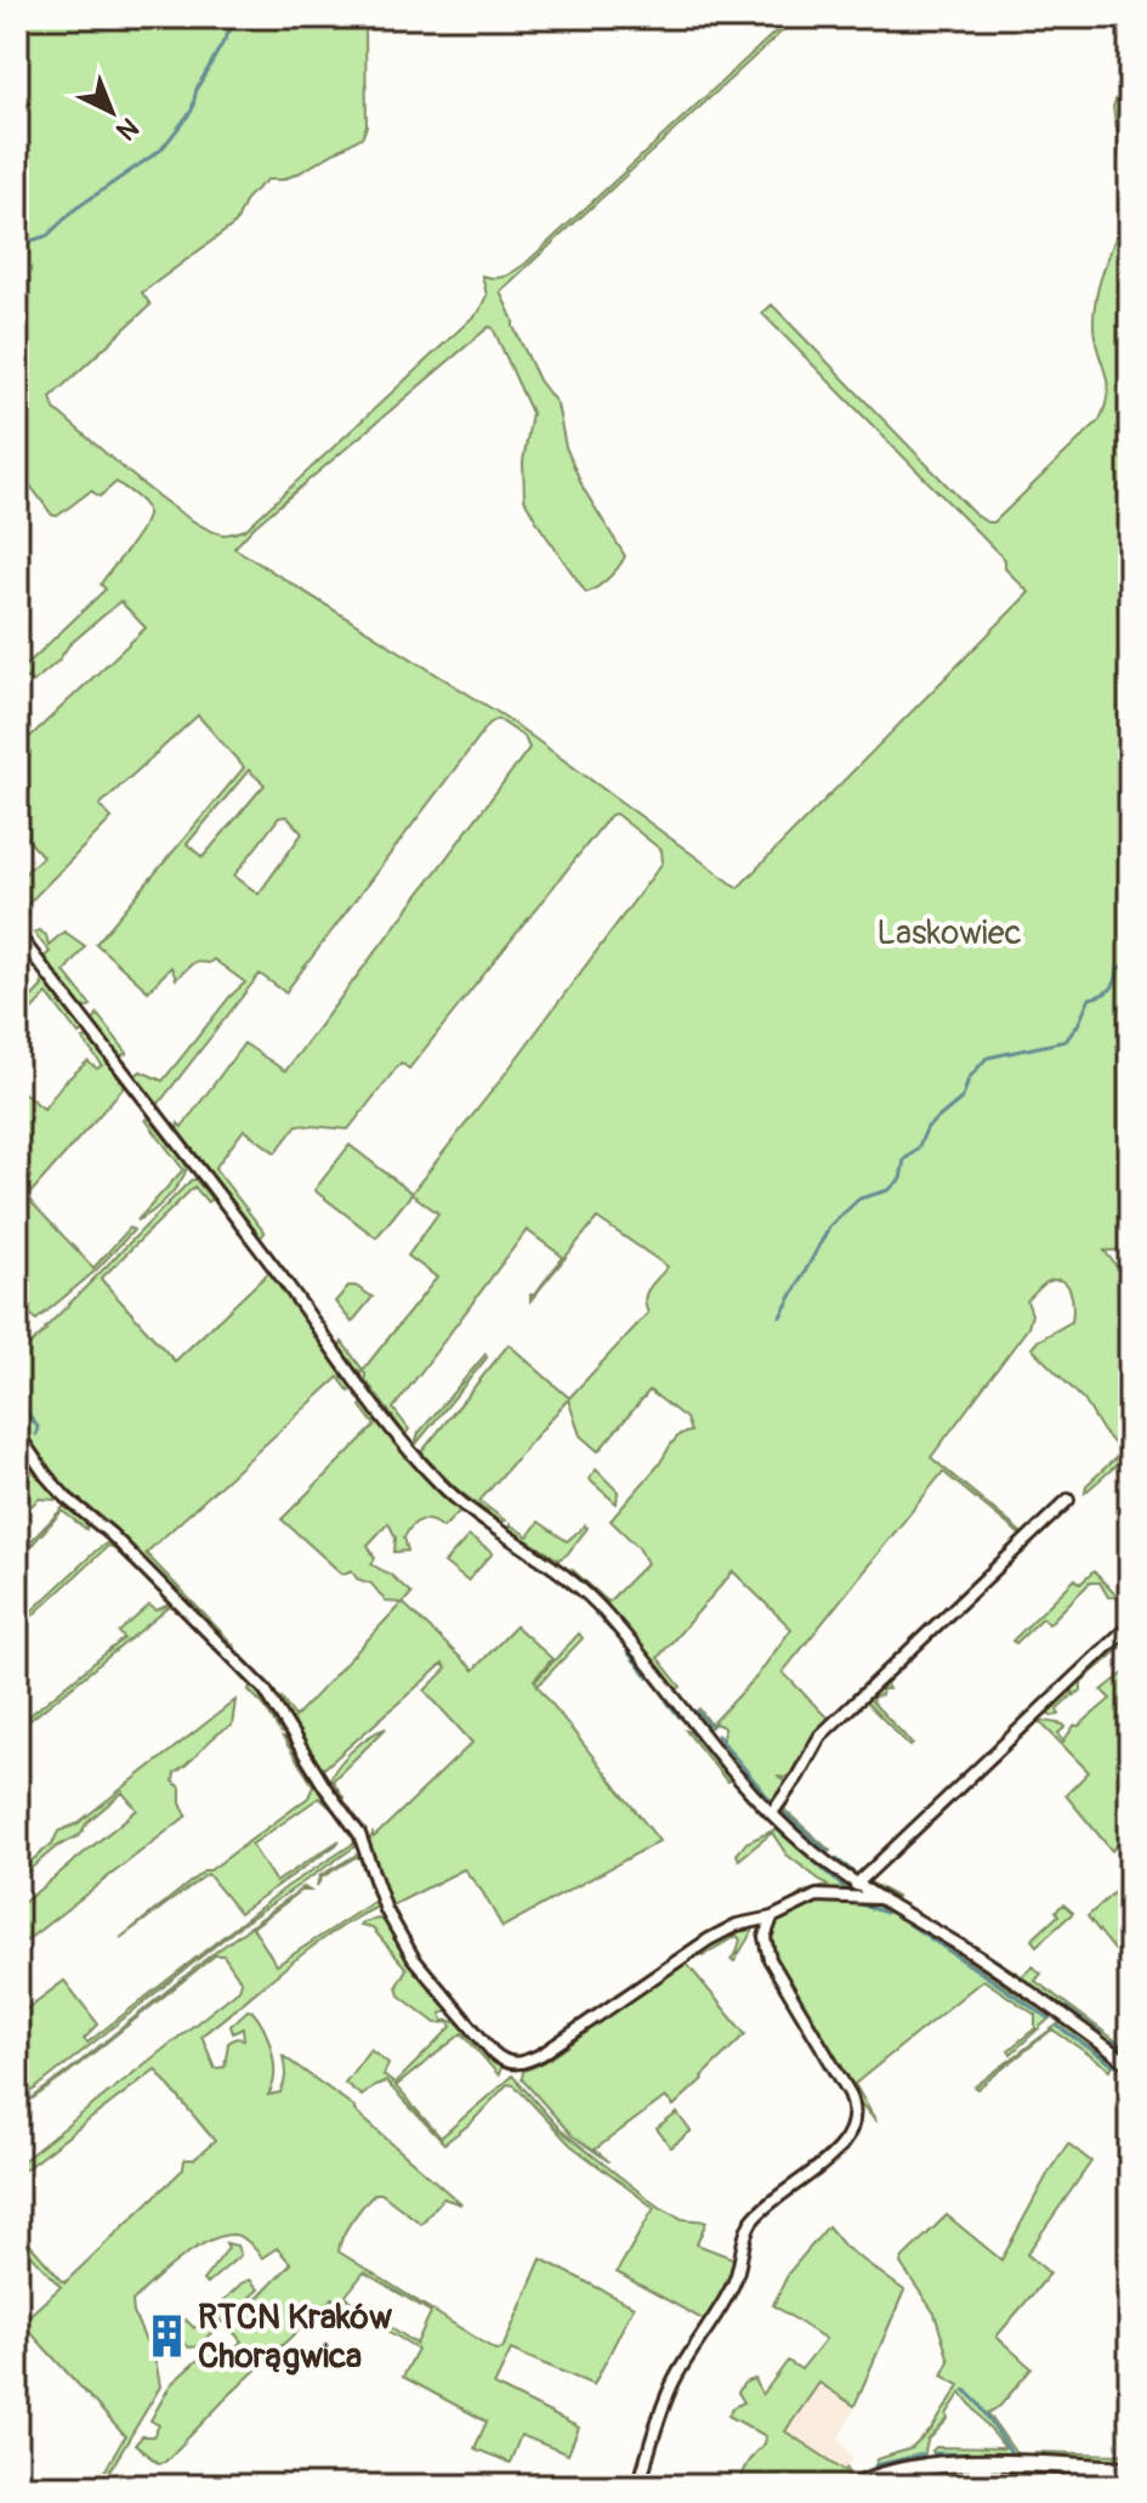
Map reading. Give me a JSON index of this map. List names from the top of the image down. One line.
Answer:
{"parks":["Laskowiec"],"places":{"building":["RTCN Kraków Chorągwica"]},"north":"bottom right"}
